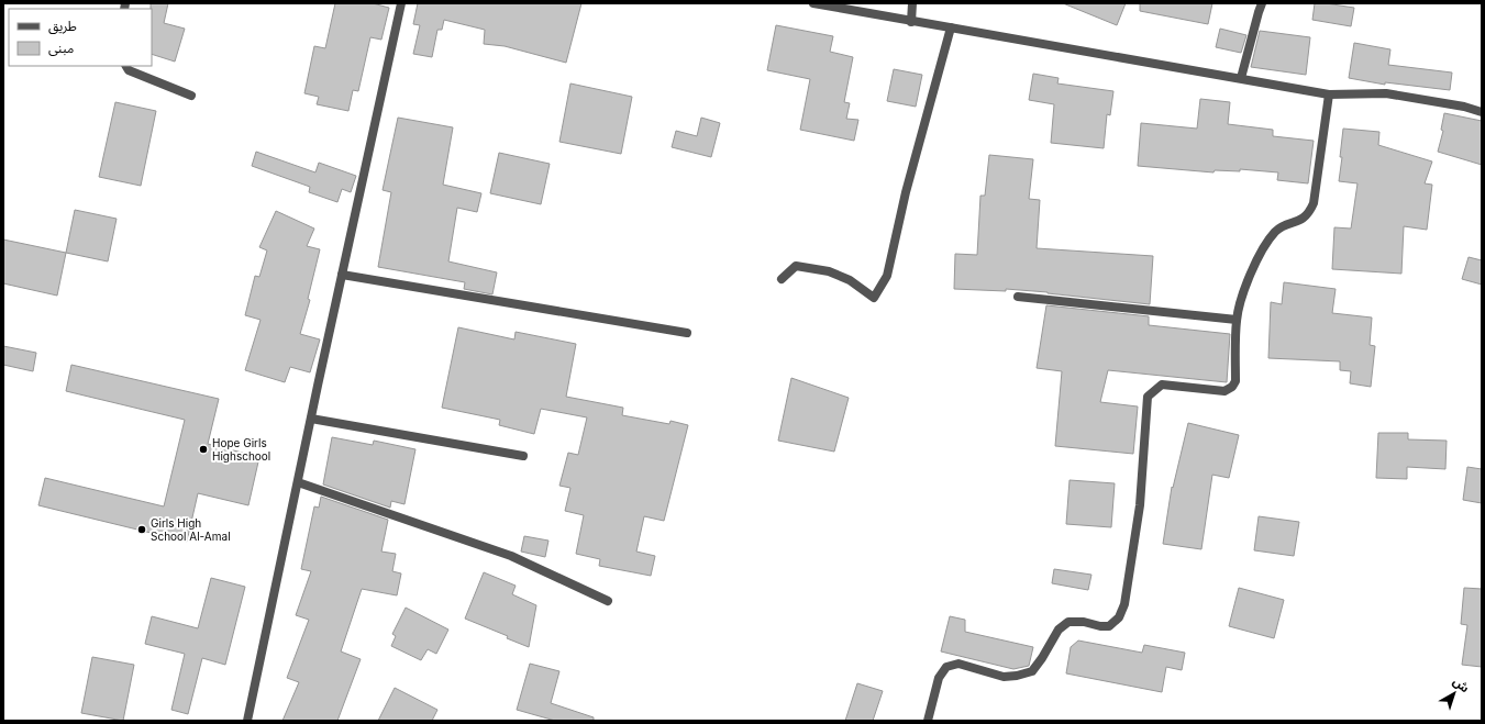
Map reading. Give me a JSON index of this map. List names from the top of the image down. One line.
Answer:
{"places":["Hope Girls Highschool","Girls High School Al-Amal"],"legend":["طريق","مبنى"],"north":"top right"}
